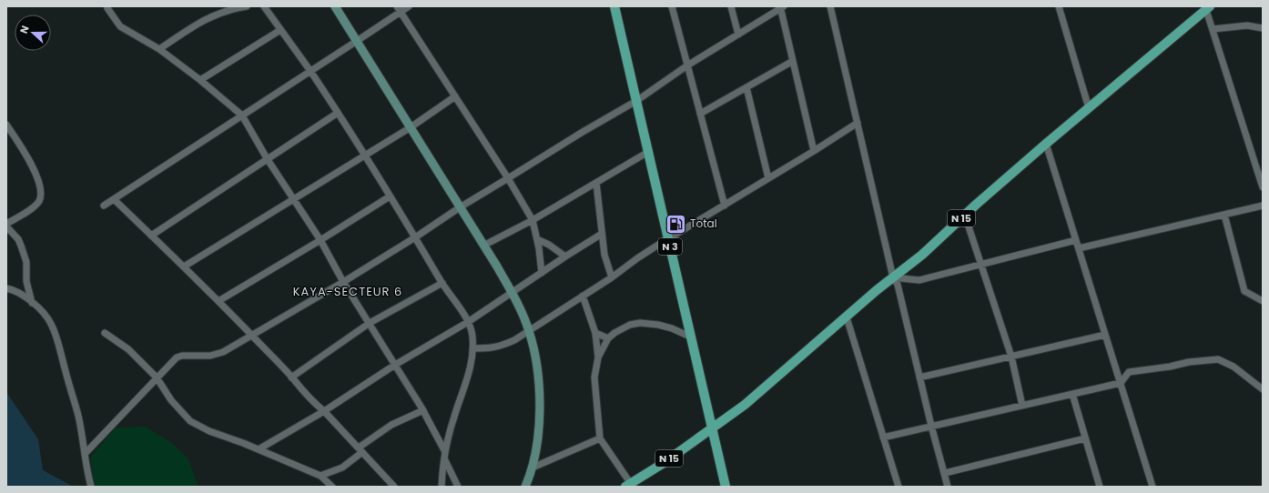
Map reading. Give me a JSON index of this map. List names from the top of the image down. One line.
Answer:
{"streets":{"main road":["N 15","N 3"]},"crossings":[["N 15","N 3"]],"districts":["KAYA-SECTEUR 6"],"places":{"fuel station":["Total"]},"north":"left"}
